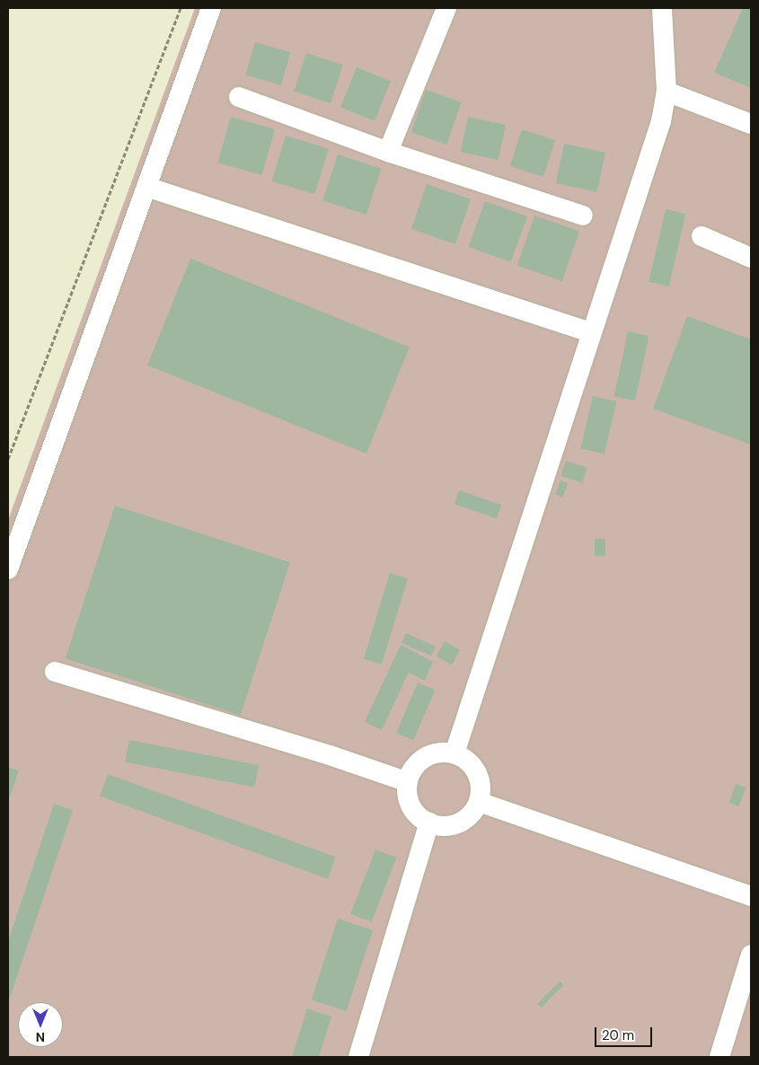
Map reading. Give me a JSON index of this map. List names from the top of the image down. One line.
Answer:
{"scale_bar":"20 m","north":"bottom"}
